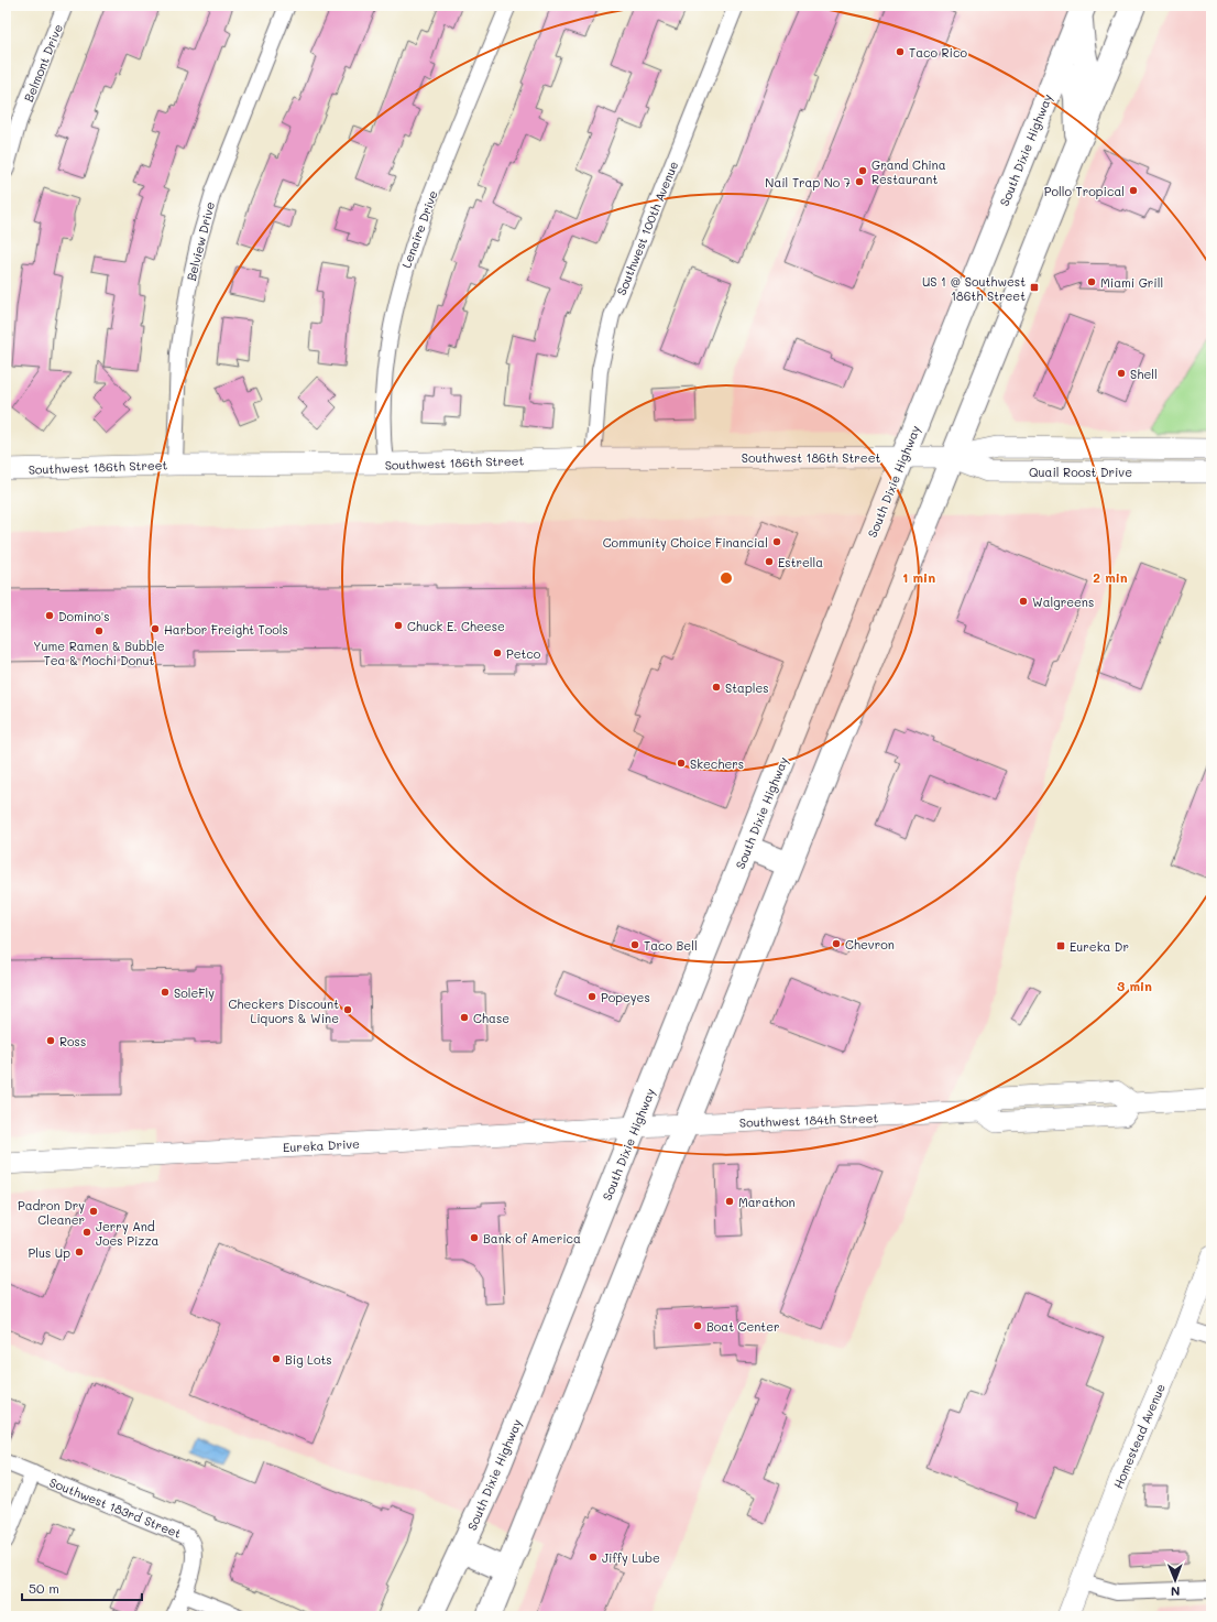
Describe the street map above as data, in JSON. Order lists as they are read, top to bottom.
{
  "streets": {
    "highway": ["South Dixie Highway"],
    "main road": [
      "Southwest 186th Street",
      "Quail Roost Drive",
      "Southwest 184th Street",
      "Eureka Drive",
      "Homestead Avenue"
    ],
    "street": [
      "Belmont Drive",
      "Southwest 100th Avenue",
      "Lenaire Drive",
      "Belview Drive",
      "Southwest 183rd Street"
    ]
  },
  "crossings": [
    ["South Dixie Highway", "Southwest 186th Street"],
    ["South Dixie Highway", "Quail Roost Drive"],
    ["South Dixie Highway", "Southwest 184th Street"],
    ["South Dixie Highway", "Eureka Drive"],
    ["Southwest 100th Avenue", "Southwest 186th Street"],
    ["Lenaire Drive", "Southwest 186th Street"],
    ["Belview Drive", "Southwest 186th Street"],
    ["Southwest 186th Street", "Quail Roost Drive"],
    ["Southwest 184th Street", "Eureka Drive"]
  ],
  "places": {
    "other": [
      "Taco Rico",
      "Grand China Restaurant",
      "Nail Trap No 7",
      "Pollo Tropical",
      "Miami Grill",
      "Shell",
      "Community Choice Financial",
      "Estrella",
      "Walgreens",
      "Domino's",
      "Chuck E. Cheese",
      "Harbor Freight Tools",
      "Yume Ramen & Bubble Tea & Mochi Donut",
      "Petco",
      "Staples",
      "Skechers",
      "Chevron",
      "Taco Bell",
      "SoleFly",
      "Popeyes",
      "Checkers Discount Liquors & Wine",
      "Chase",
      "Ross",
      "Marathon",
      "Padron Dry Cleaner",
      "Jerry And Joes Pizza",
      "Bank of America",
      "Plus Up",
      "Boat Center",
      "Big Lots",
      "Jiffy Lube"
    ],
    "transit": ["US 1 @ Southwest 186th Street", "Eureka Dr"]
  },
  "scale_bar": "50 m",
  "north": "bottom",
  "rings": ["1 min", "2 min", "3 min"]
}
